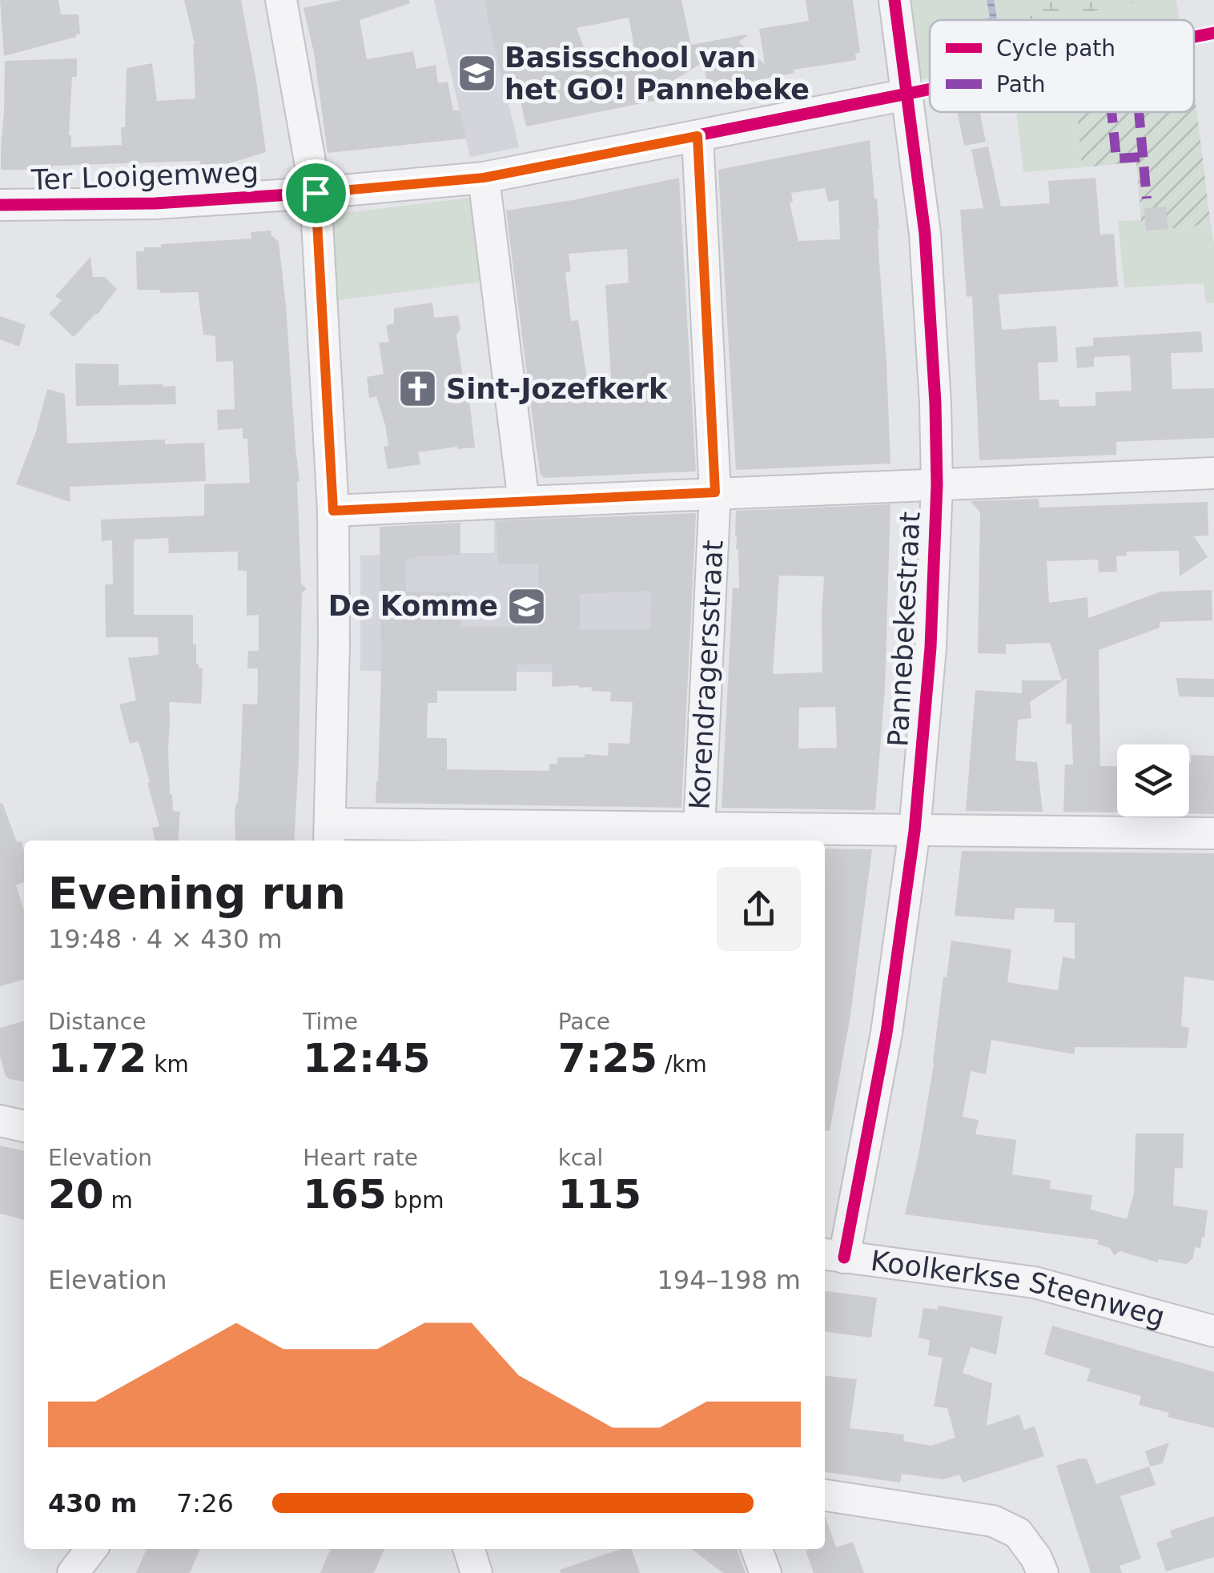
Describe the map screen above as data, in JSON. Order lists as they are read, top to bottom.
{
  "streets": {
    "street": [
      "Ter Looigemweg",
      "Pannebekestraat",
      "Korendragersstraat",
      "Koolkerkse Steenweg"
    ]
  },
  "crossings": [
    ["Ter Looigemweg", "Pannebekestraat"],
    ["Ter Looigemweg", "Korendragersstraat"],
    ["Pannebekestraat", "Koolkerkse Steenweg"]
  ],
  "places": {
    "school or university": ["Basisschool van het GO! Pannebeke", "De Komme"],
    "church": ["Sint-Jozefkerk"]
  },
  "legend": ["Cycle path", "Path"],
  "page": {
    "heading": ["Evening run", "19:48 · 4 × 430 m"],
    "stats": [
      ["Distance", "1.72 km"],
      ["Time", "12:45"],
      ["Pace", "7:25 /km"],
      ["Elevation", "20 m"],
      ["Heart rate", "165 bpm"],
      ["kcal", "115"]
    ],
    "chart": ["Elevation", "194–198 m"],
    "list": [
      {
        "name": "430 m",
        "note": "7:26"
      }
    ]
  }
}
